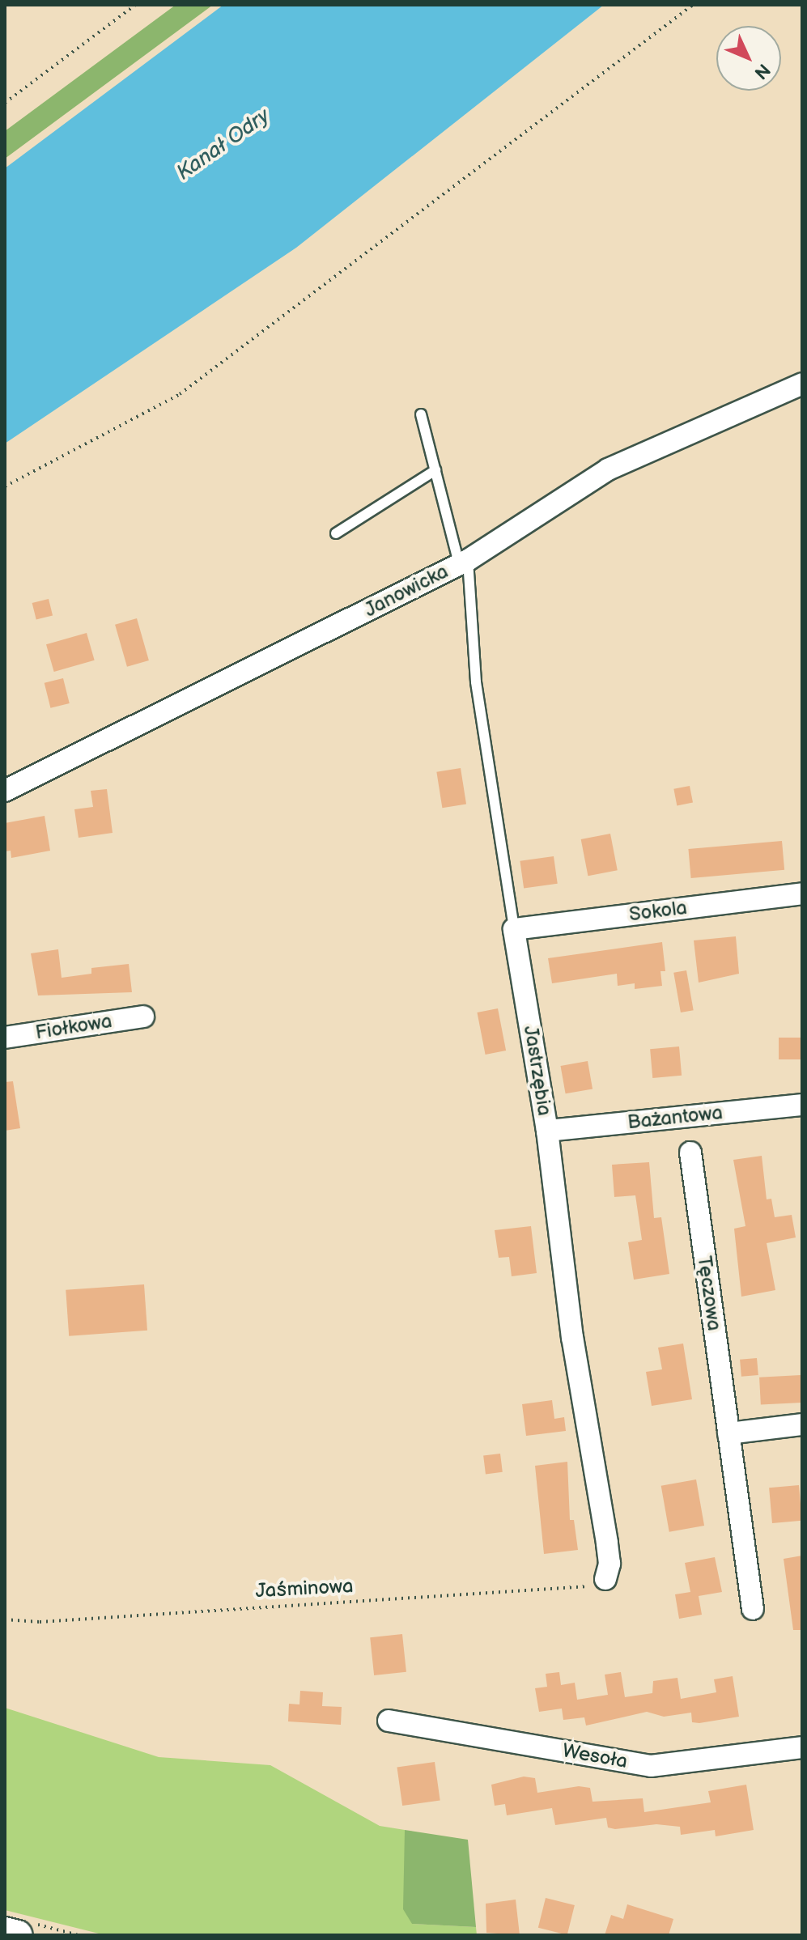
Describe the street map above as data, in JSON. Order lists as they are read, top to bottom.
{
  "streets": {
    "street": [
      "Janowicka",
      "Sokola",
      "Fiołkowa",
      "Jastrzębia",
      "Bażantowa",
      "Tęczowa",
      "Wesoła"
    ],
    "path": ["Jaśminowa"]
  },
  "crossings": [
    ["Janowicka", "Jastrzębia"],
    ["Sokola", "Jastrzębia"],
    ["Jastrzębia", "Bażantowa"],
    ["Jastrzębia", "Jaśminowa"]
  ],
  "water": ["Kanał Odry"],
  "north": "bottom right"
}
